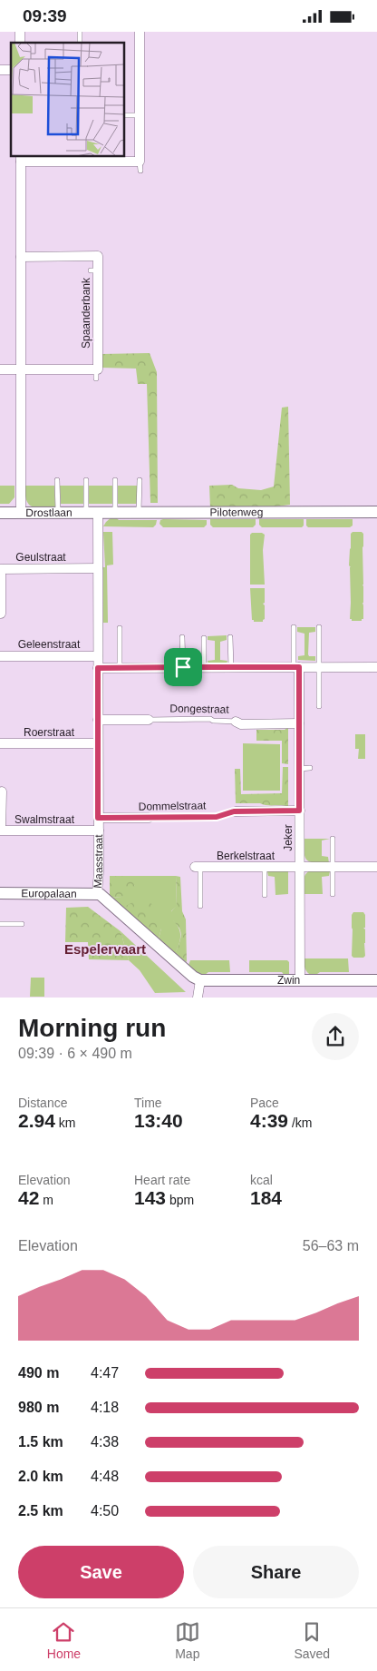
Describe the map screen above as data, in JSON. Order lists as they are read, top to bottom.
{
  "streets": {
    "street": [
      "Spaanderbank",
      "Drostlaan",
      "Pilotenweg",
      "Geulstraat",
      "Geleenstraat",
      "Dongestraat",
      "Roerstraat",
      "Dommelstraat",
      "Swalmstraat",
      "Jeker",
      "Berkelstraat",
      "Maasstraat",
      "Europalaan",
      "Zwin"
    ]
  },
  "crossings": [
    ["Drostlaan", "Pilotenweg"],
    ["Drostlaan", "Maasstraat"],
    ["Pilotenweg", "Maasstraat"],
    ["Geulstraat", "Maasstraat"],
    ["Geleenstraat", "Maasstraat"],
    ["Dongestraat", "Jeker"],
    ["Dongestraat", "Maasstraat"],
    ["Roerstraat", "Maasstraat"],
    ["Dommelstraat", "Jeker"],
    ["Dommelstraat", "Maasstraat"],
    ["Swalmstraat", "Maasstraat"],
    ["Jeker", "Berkelstraat"],
    ["Jeker", "Zwin"],
    ["Maasstraat", "Europalaan"],
    ["Maasstraat", "Zwin"]
  ],
  "districts": ["Espelervaart"],
  "page": {
    "status": "09:39",
    "heading": ["Morning run", "09:39 · 6 × 490 m"],
    "stats": [
      ["Distance", "2.94 km"],
      ["Time", "13:40"],
      ["Pace", "4:39 /km"],
      ["Elevation", "42 m"],
      ["Heart rate", "143 bpm"],
      ["kcal", "184"]
    ],
    "chart": ["Elevation", "56–63 m"],
    "list": [
      {
        "name": "490 m",
        "note": "4:47"
      },
      {
        "name": "980 m",
        "note": "4:18"
      },
      {
        "name": "1.5 km",
        "note": "4:38"
      },
      {
        "name": "2.0 km",
        "note": "4:48"
      },
      {
        "name": "2.5 km",
        "note": "4:50"
      }
    ],
    "buttons": ["Save", "Share"],
    "tabs": ["Home", "Map", "Saved"]
  }
}
